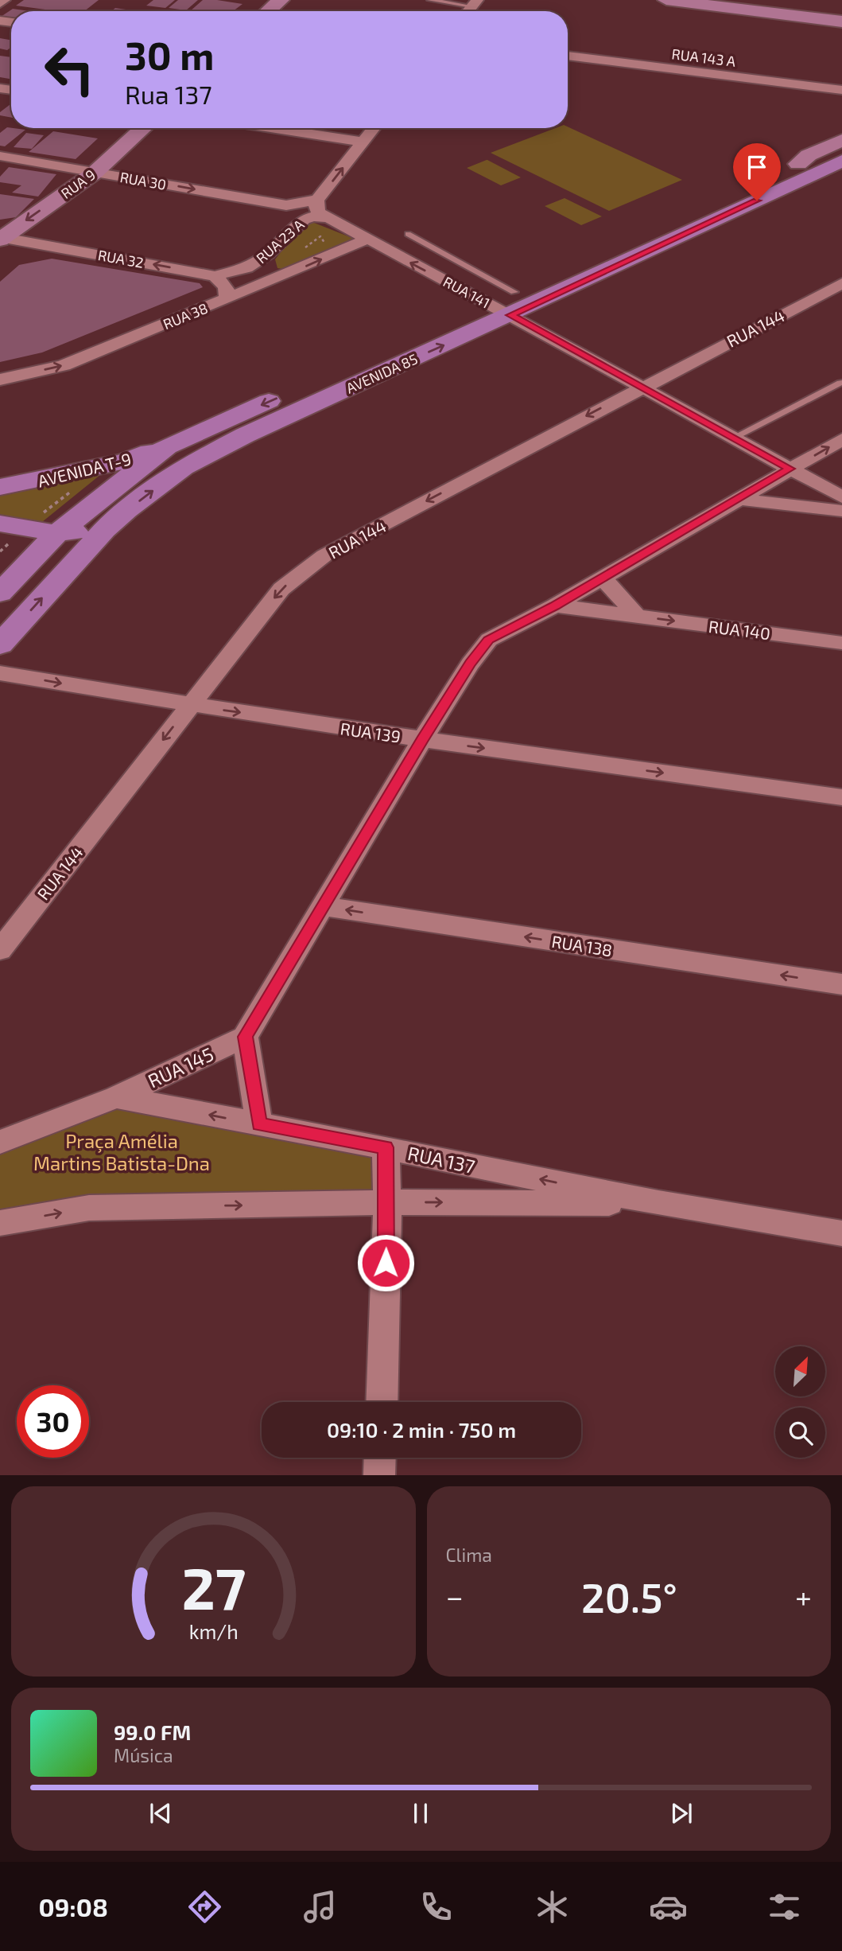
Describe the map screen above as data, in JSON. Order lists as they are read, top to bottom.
{
  "streets": {
    "main road": ["RUA 9", "AVENIDA 85", "AVENIDA T-9"],
    "street": [
      "RUA 143 A",
      "RUA 30",
      "RUA 23 A",
      "RUA 32",
      "RUA 141",
      "RUA 38",
      "RUA 144",
      "RUA 140",
      "RUA 139",
      "RUA 138",
      "RUA 145",
      "RUA 137"
    ]
  },
  "crossings": [
    ["RUA 30", "RUA 9"],
    ["RUA 30", "RUA 23 A"],
    ["RUA 9", "RUA 32"],
    ["RUA 23 A", "RUA 32"],
    ["RUA 23 A", "RUA 141"],
    ["RUA 141", "RUA 38"],
    ["RUA 141", "RUA 144"],
    ["RUA 141", "AVENIDA 85"],
    ["RUA 144", "RUA 139"],
    ["AVENIDA 85", "AVENIDA T-9"],
    ["RUA 145", "RUA 137"]
  ],
  "one_way": [
    "RUA 30",
    "RUA 9",
    "RUA 32",
    "RUA 38",
    "RUA 139",
    "RUA 138"
  ],
  "parks": ["Praça Amélia Martins Batista-Dna"],
  "north": "top right",
  "page": {
    "turn": ["30 m", "Rua 137"],
    "limit": "30",
    "trip": "09:10 · 2 min · 750 m",
    "tile": "Clima",
    "heat": ["−", "20.5°", "+"],
    "song": ["99.0 FM", "Música"],
    "tabs": "09:08",
    "gauge": ["27", "km/h"]
  }
}
